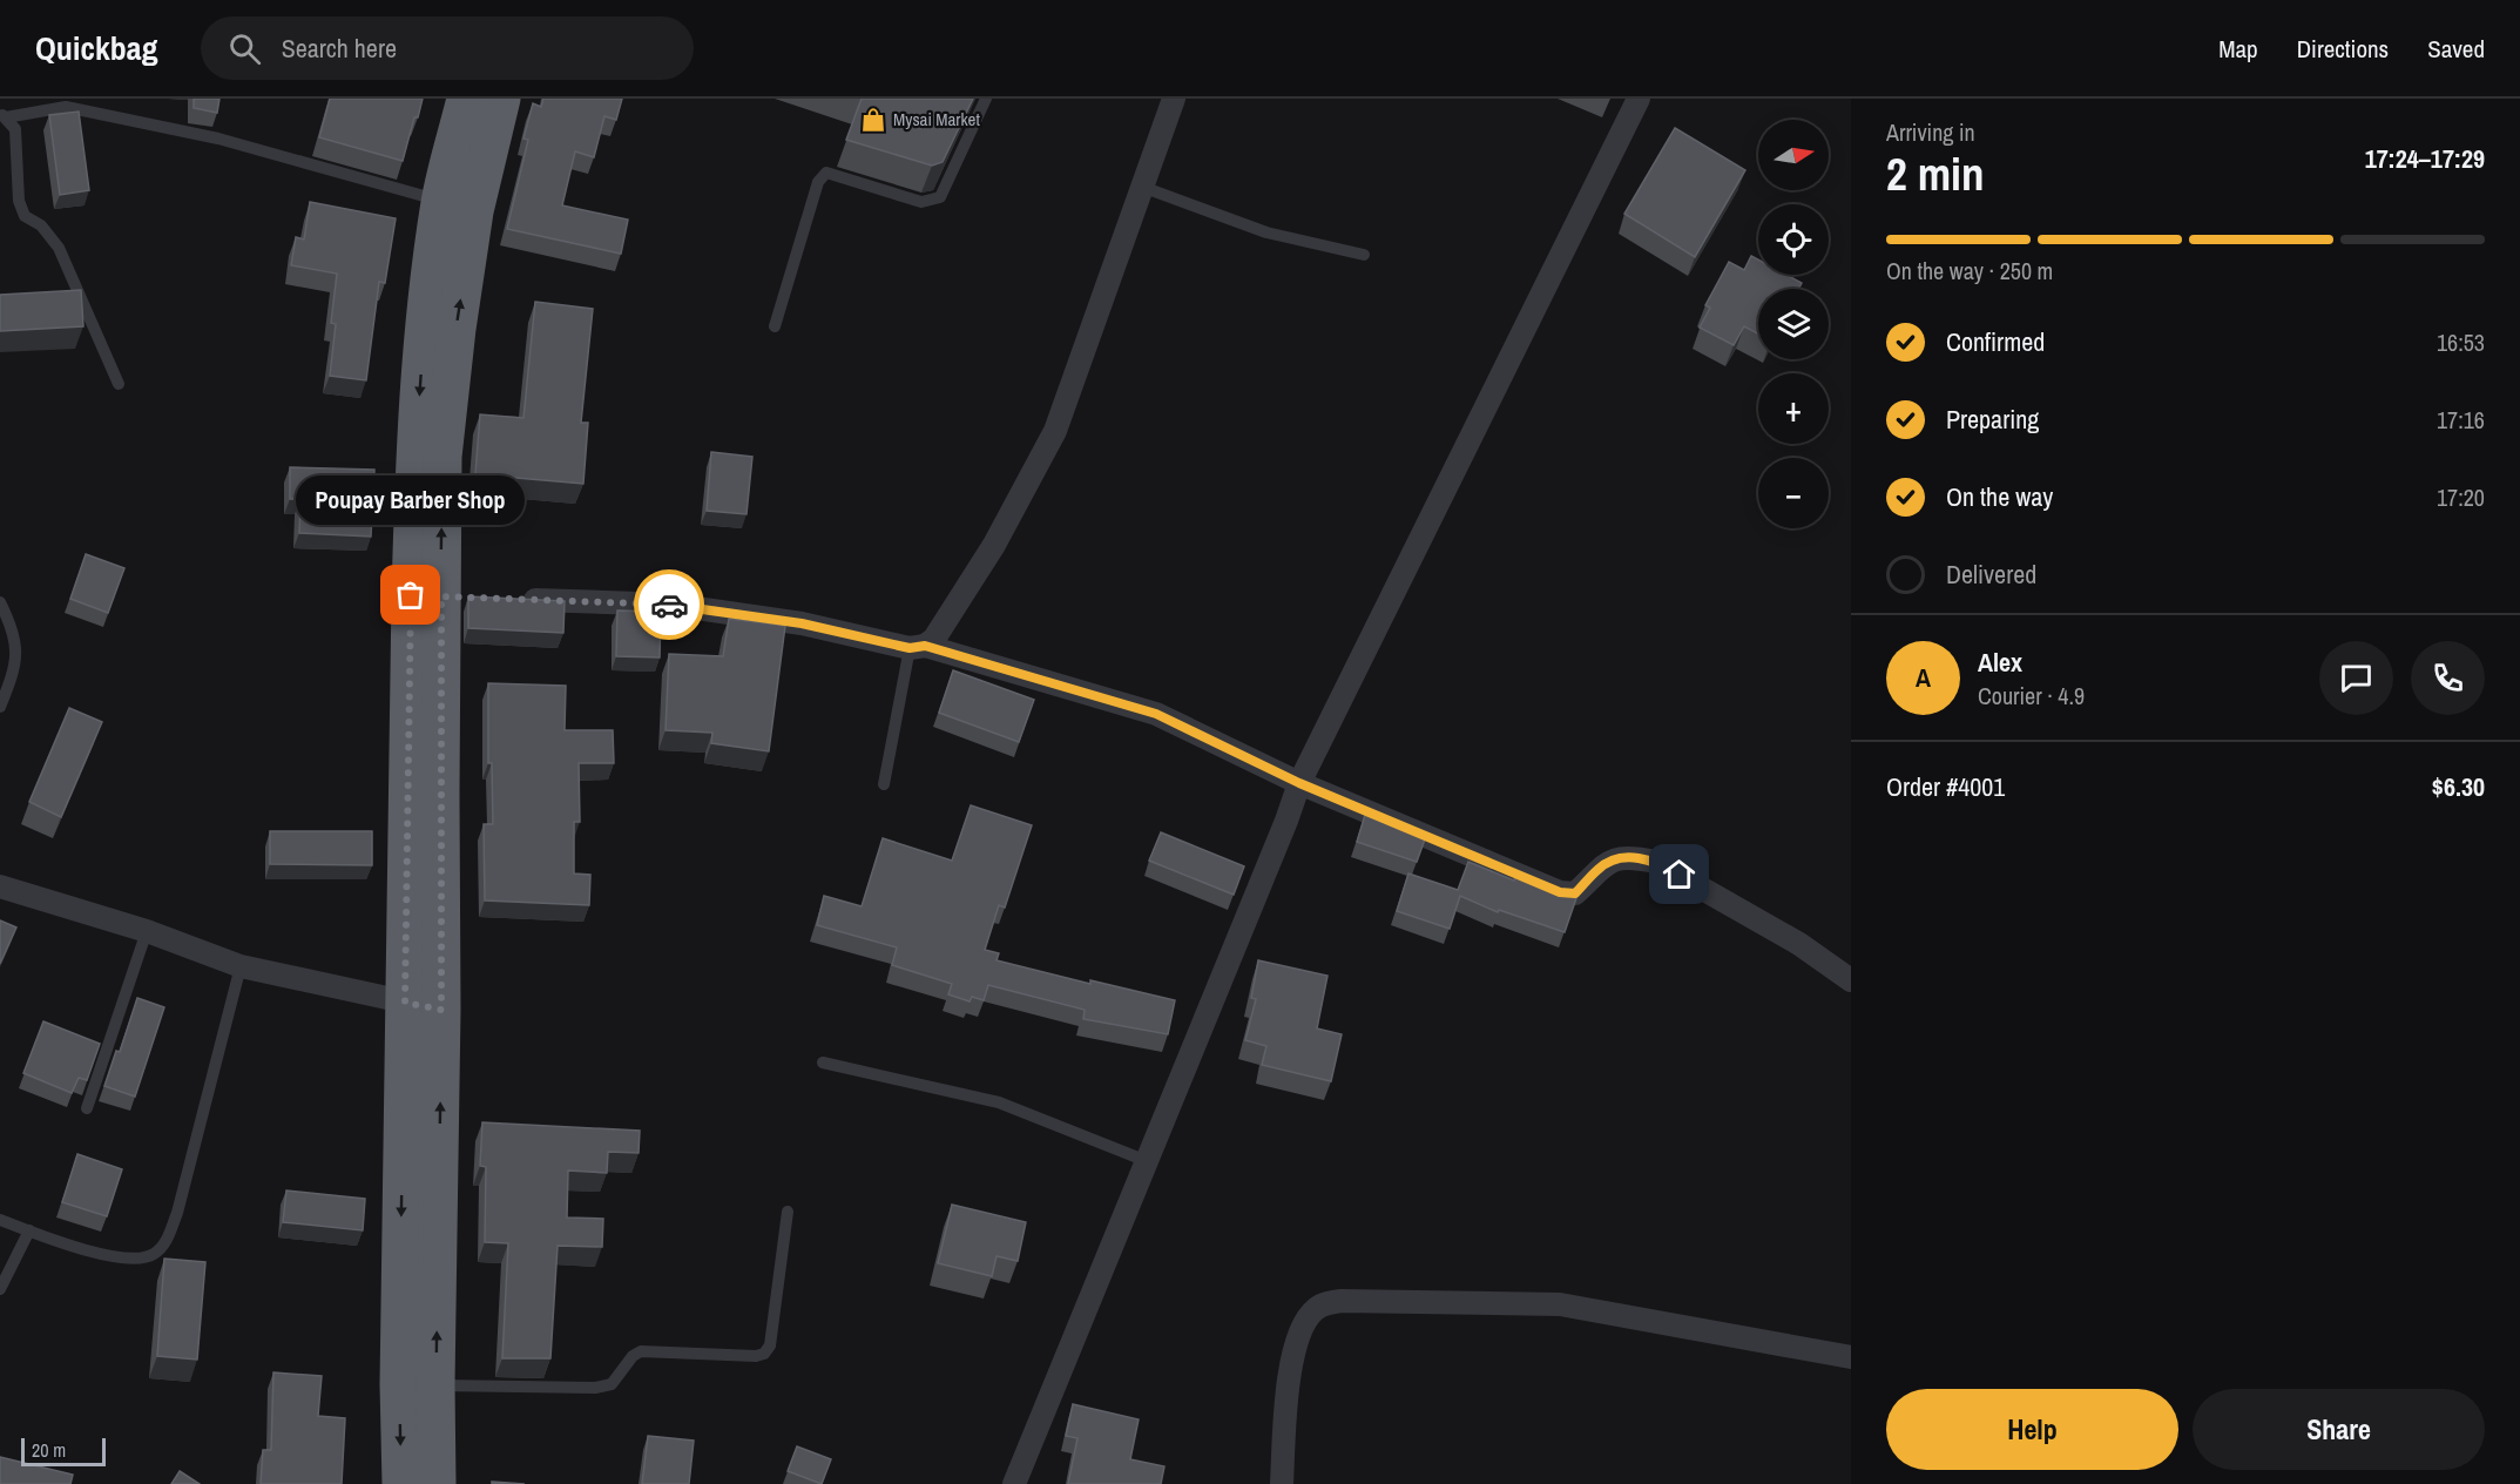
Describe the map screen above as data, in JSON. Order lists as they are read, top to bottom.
{
  "places": {
    "shop": ["Mysai Market"],
    "other": ["Poupay Barber Shop"]
  },
  "scale_bar": "20 m",
  "north": "right",
  "page": {
    "header": "Quickbag",
    "search": "Search here",
    "nav": ["Map", "Directions", "Saved"],
    "heading": ["2 min", "Arriving in", "17:24–17:29"],
    "panel": [
      "Alex",
      "Courier · 4.9",
      "Order #4001",
      "$6.30"
    ],
    "map_buttons": ["+", "−"],
    "bar": "On the way · 250 m",
    "list": [
      ["Confirmed", "16:53"],
      ["Preparing", "17:16"],
      ["On the way", "17:20"],
      "Delivered"
    ],
    "bubble": "Poupay Barber Shop",
    "round": "A",
    "buttons": ["Help", "Share"],
    "scale": "20 m"
  }
}
